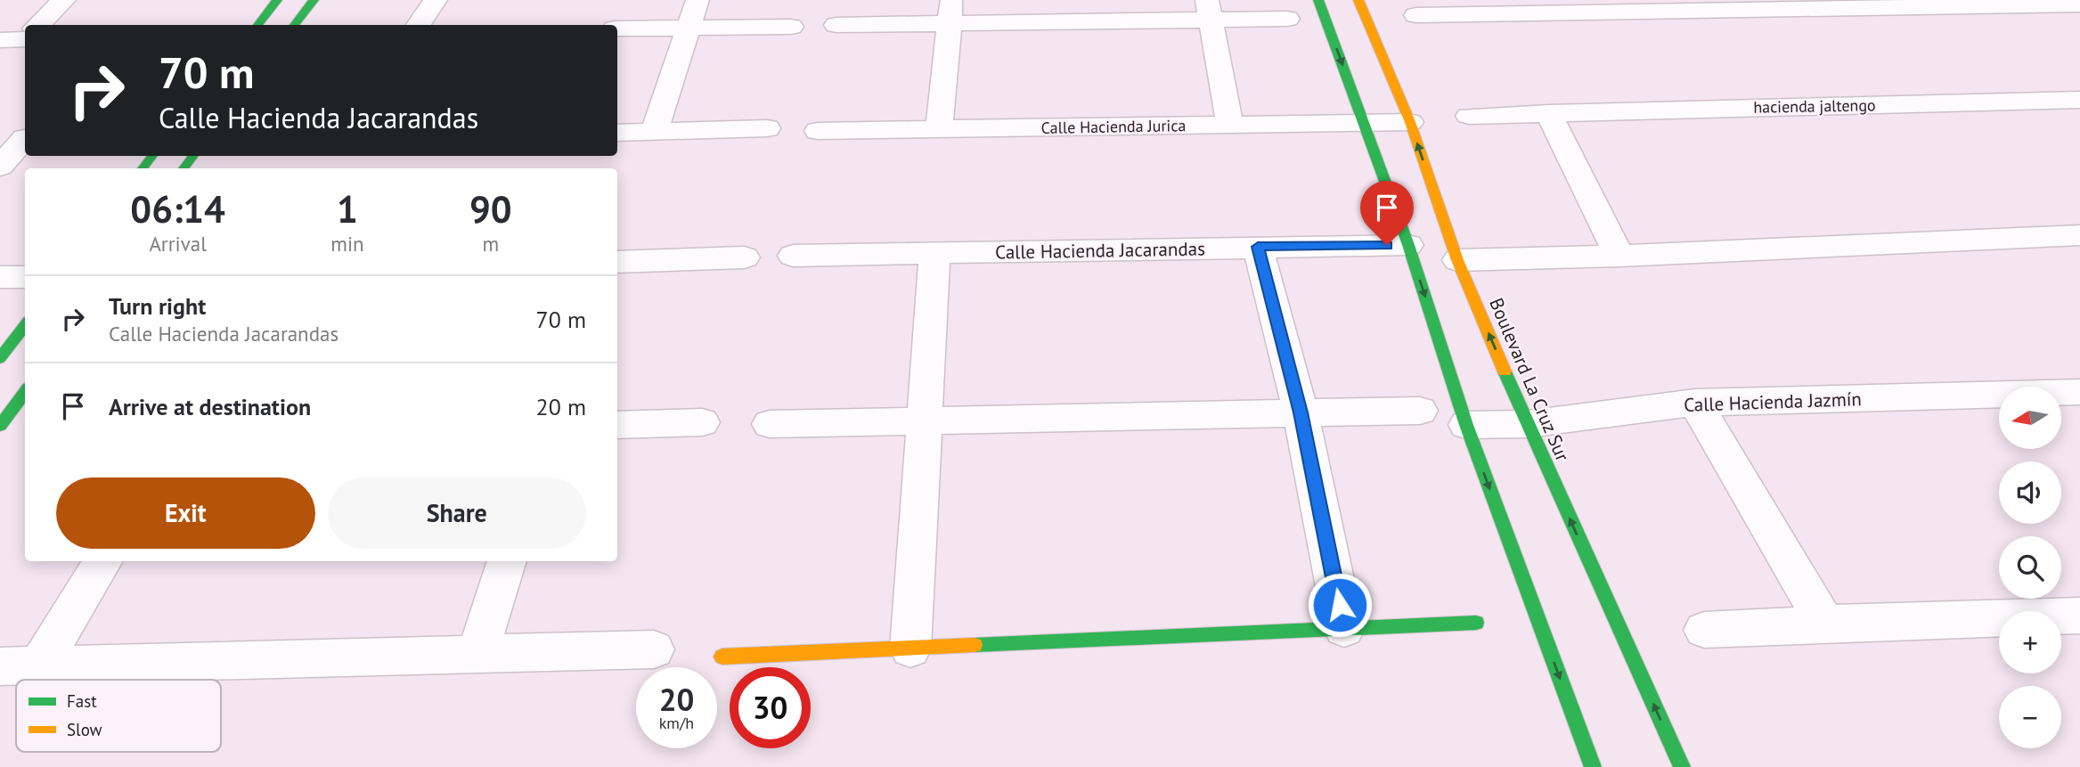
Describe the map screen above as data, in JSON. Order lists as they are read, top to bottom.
{
  "streets": {
    "street": [
      "hacienda jaltengo",
      "Calle Hacienda Jurica",
      "Calle Hacienda Jacarandas",
      "Boulevard La Cruz Sur",
      "Calle Hacienda Jazmín"
    ]
  },
  "crossings": [
    ["Calle Hacienda Jurica", "Boulevard La Cruz Sur"],
    ["Boulevard La Cruz Sur", "Calle Hacienda Jazmín"]
  ],
  "legend": ["Fast", "Slow"],
  "north": "left",
  "page": {
    "turn": ["70 m", "Calle Hacienda Jacarandas"],
    "eta": [
      "06:14",
      "Arrival",
      "1",
      "min",
      "90",
      "m"
    ],
    "list": [
      {
        "name": "Turn right",
        "note": "Calle Hacienda Jacarandas",
        "value": "70 m"
      },
      {
        "name": "Arrive at destination",
        "value": "20 m"
      }
    ],
    "map_buttons": ["+", "−"],
    "buttons": ["Exit", "Share"],
    "speed": "20 km/h",
    "limit": "30"
  }
}
